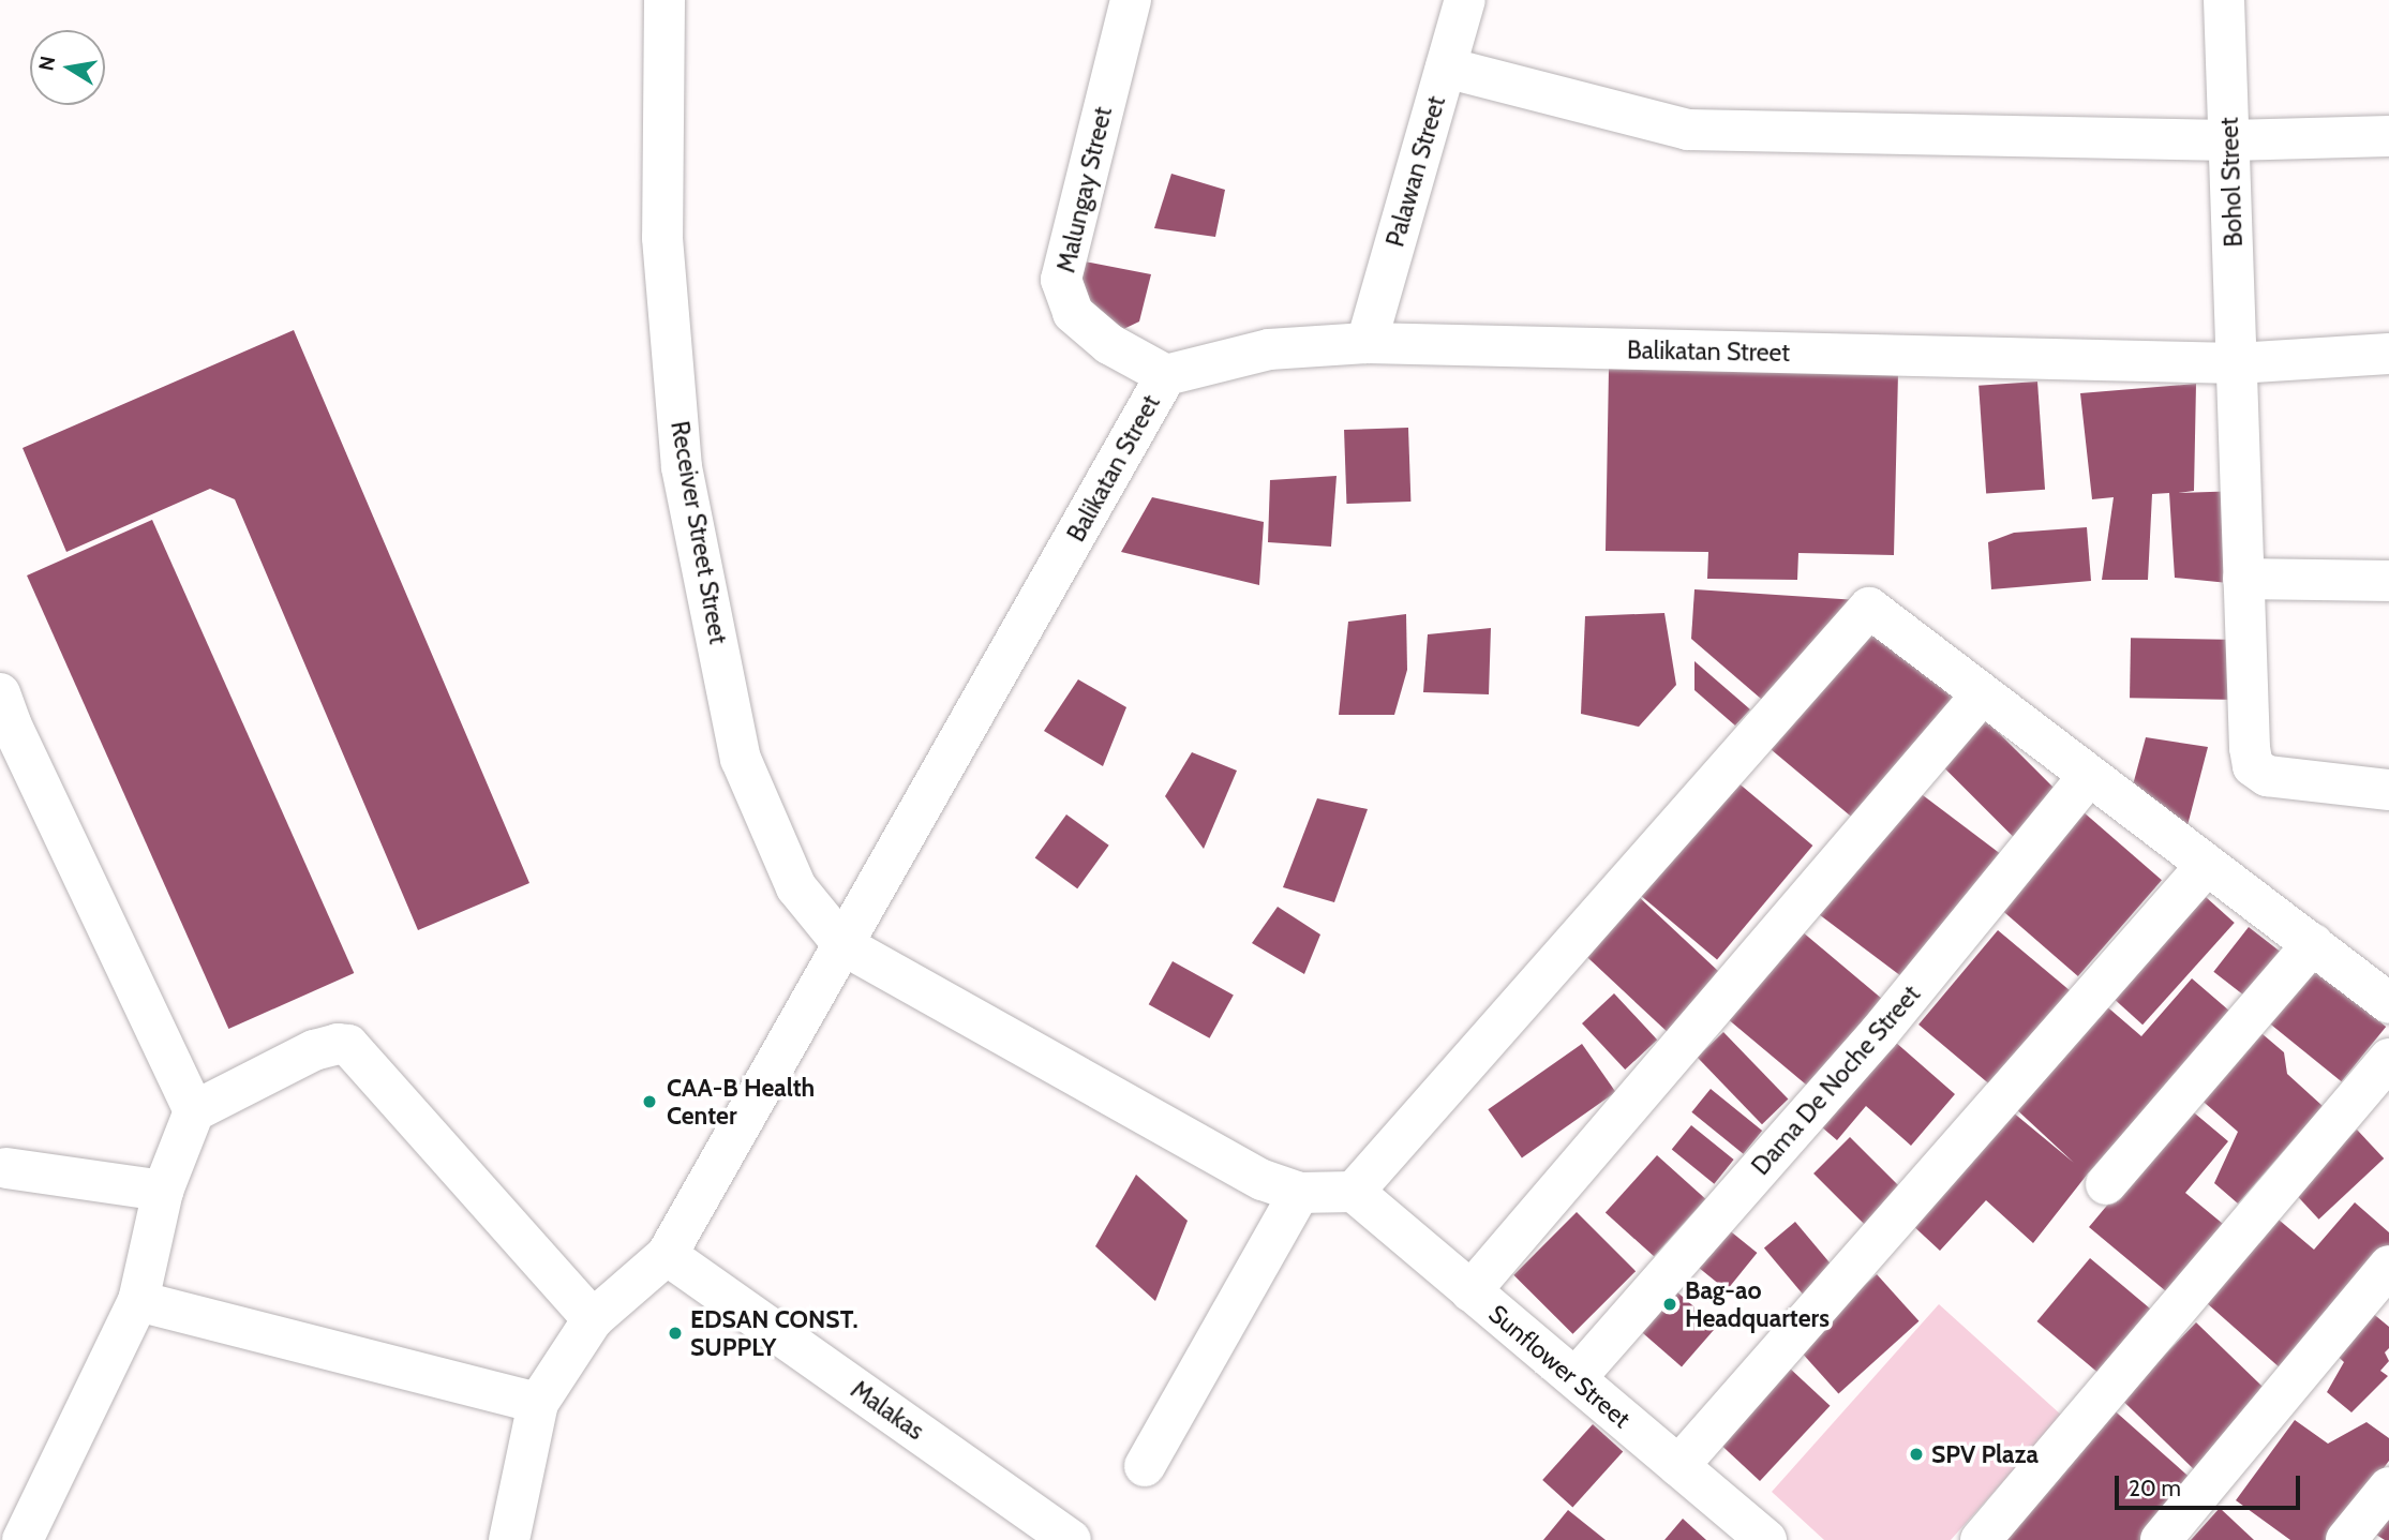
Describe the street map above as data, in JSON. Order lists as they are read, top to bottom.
{
  "streets": {
    "street": [
      "Palawan Street",
      "Bohol Street",
      "Malungay Street",
      "Balikatan Street",
      "Receiver Street Street",
      "Dama De Noche Street",
      "Sunflower Street",
      "Malakas"
    ]
  },
  "crossings": [
    ["Palawan Street", "Balikatan Street"],
    ["Bohol Street", "Balikatan Street"],
    ["Malungay Street", "Balikatan Street"],
    ["Balikatan Street", "Receiver Street Street"],
    ["Balikatan Street", "Malakas"],
    ["Dama De Noche Street", "Sunflower Street"]
  ],
  "places": [
    "CAA-B Health Center",
    "Bag-ao Headquarters",
    "EDSAN CONST. SUPPLY",
    "SPV Plaza"
  ],
  "scale_bar": "20 m",
  "north": "left"
}
